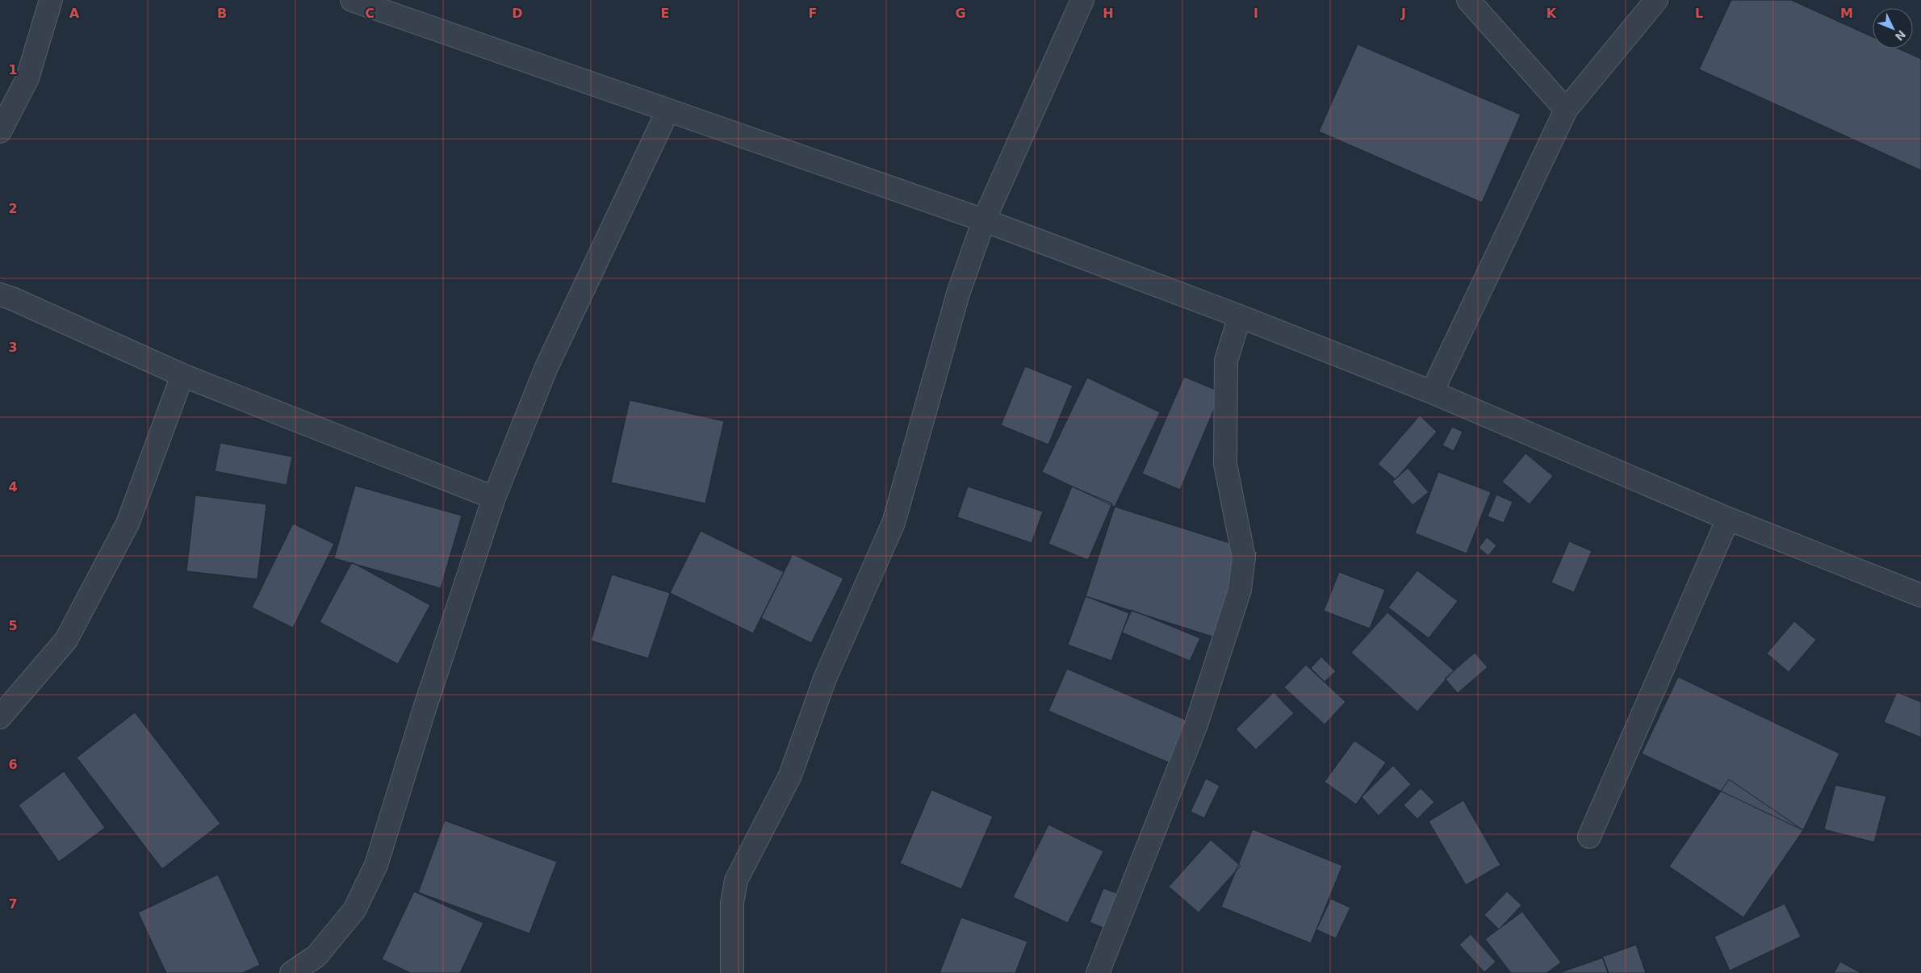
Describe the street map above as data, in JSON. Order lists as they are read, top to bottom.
{
  "north": "bottom right",
  "grid": {
    "columns": [
      "A",
      "B",
      "C",
      "D",
      "E",
      "F",
      "G",
      "H",
      "I",
      "J",
      "K",
      "L",
      "M"
    ],
    "rows": [
      "1",
      "2",
      "3",
      "4",
      "5",
      "6",
      "7"
    ]
  }
}
